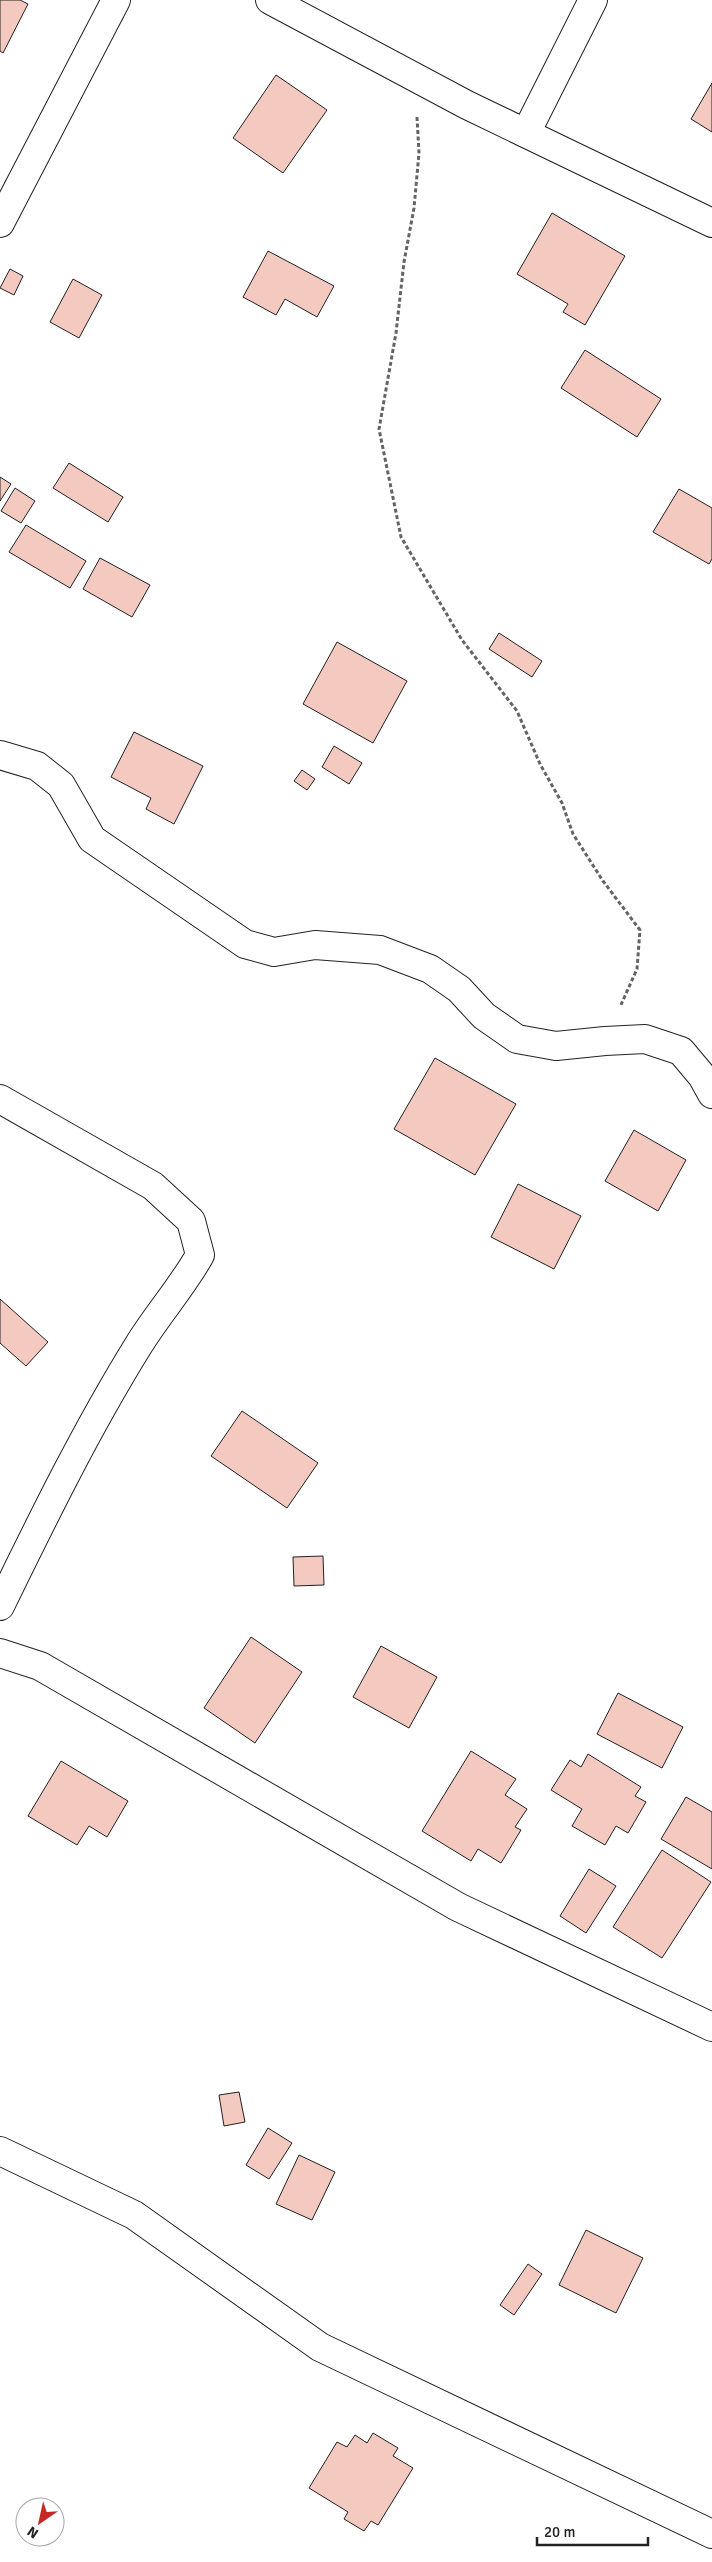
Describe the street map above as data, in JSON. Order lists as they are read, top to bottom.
{
  "scale_bar": "20 m",
  "north": "bottom left"
}
